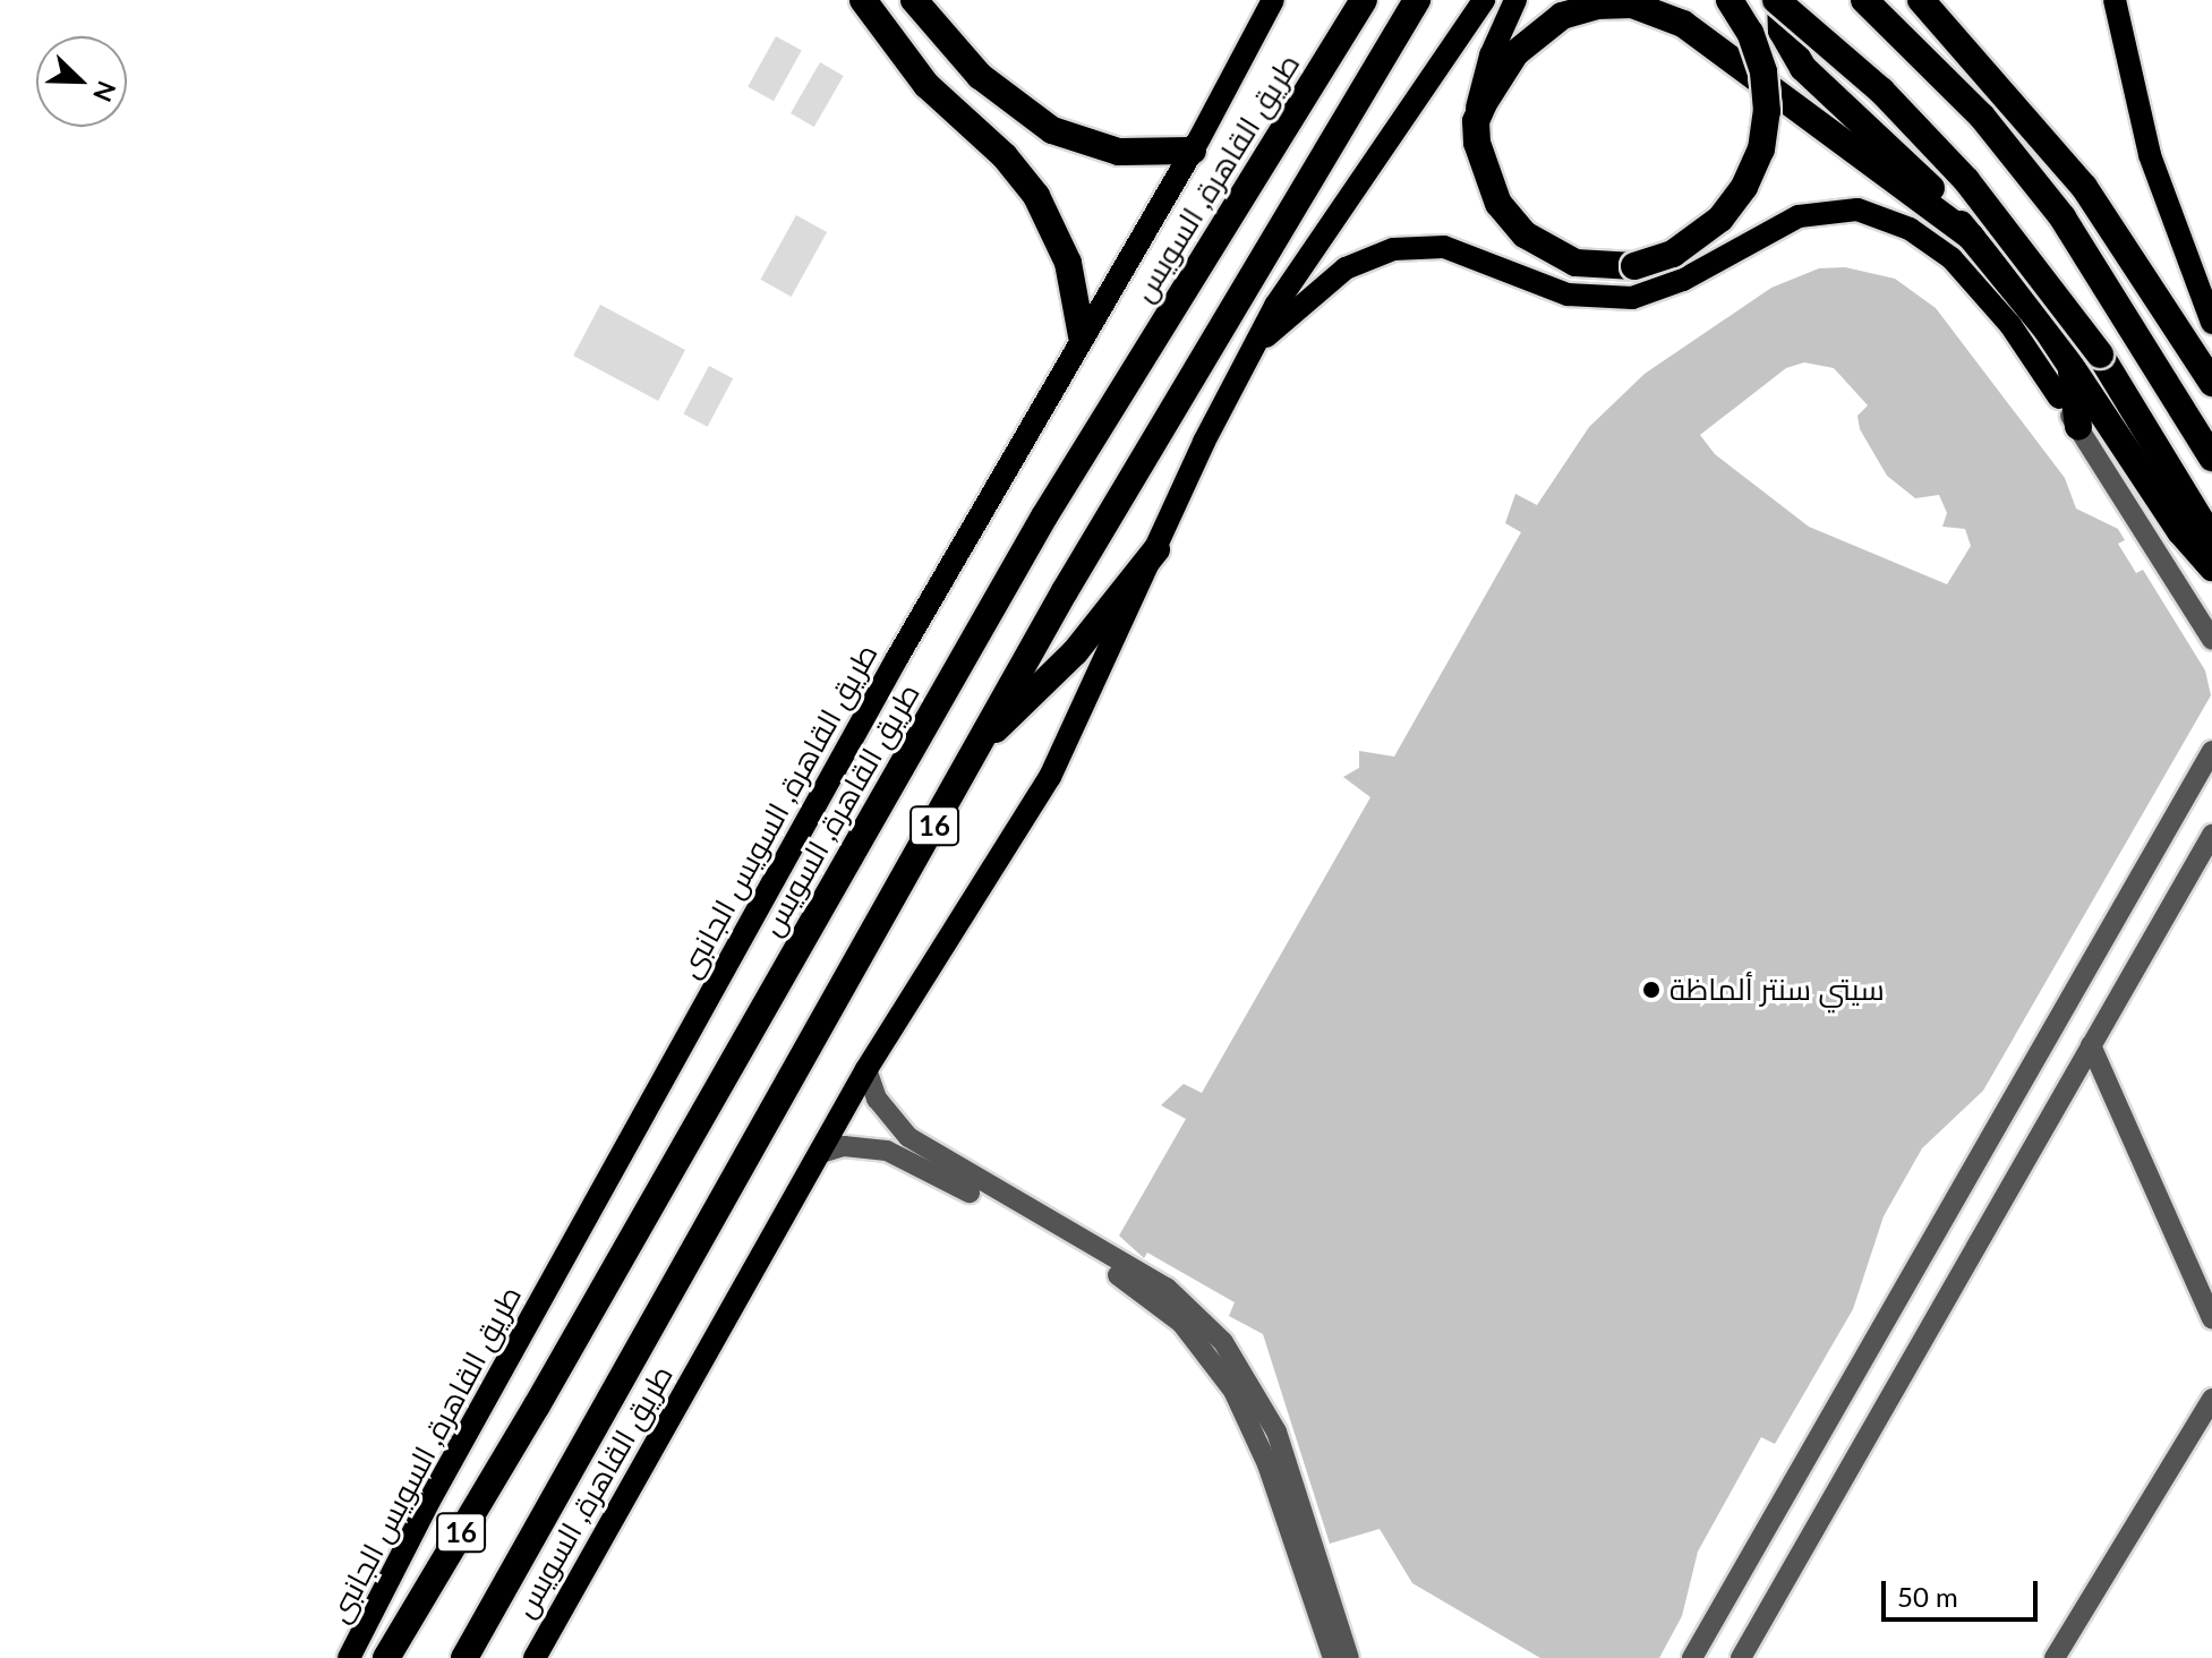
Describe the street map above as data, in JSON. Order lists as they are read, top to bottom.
{
  "streets": {
    "highway": ["طريق القاهرة, السويس", "16"],
    "main road": ["طريق القاهرة, السويس الجانبى"]
  },
  "places": ["سيتي سنتر ألماظة"],
  "scale_bar": "50 m",
  "north": "bottom right"
}
